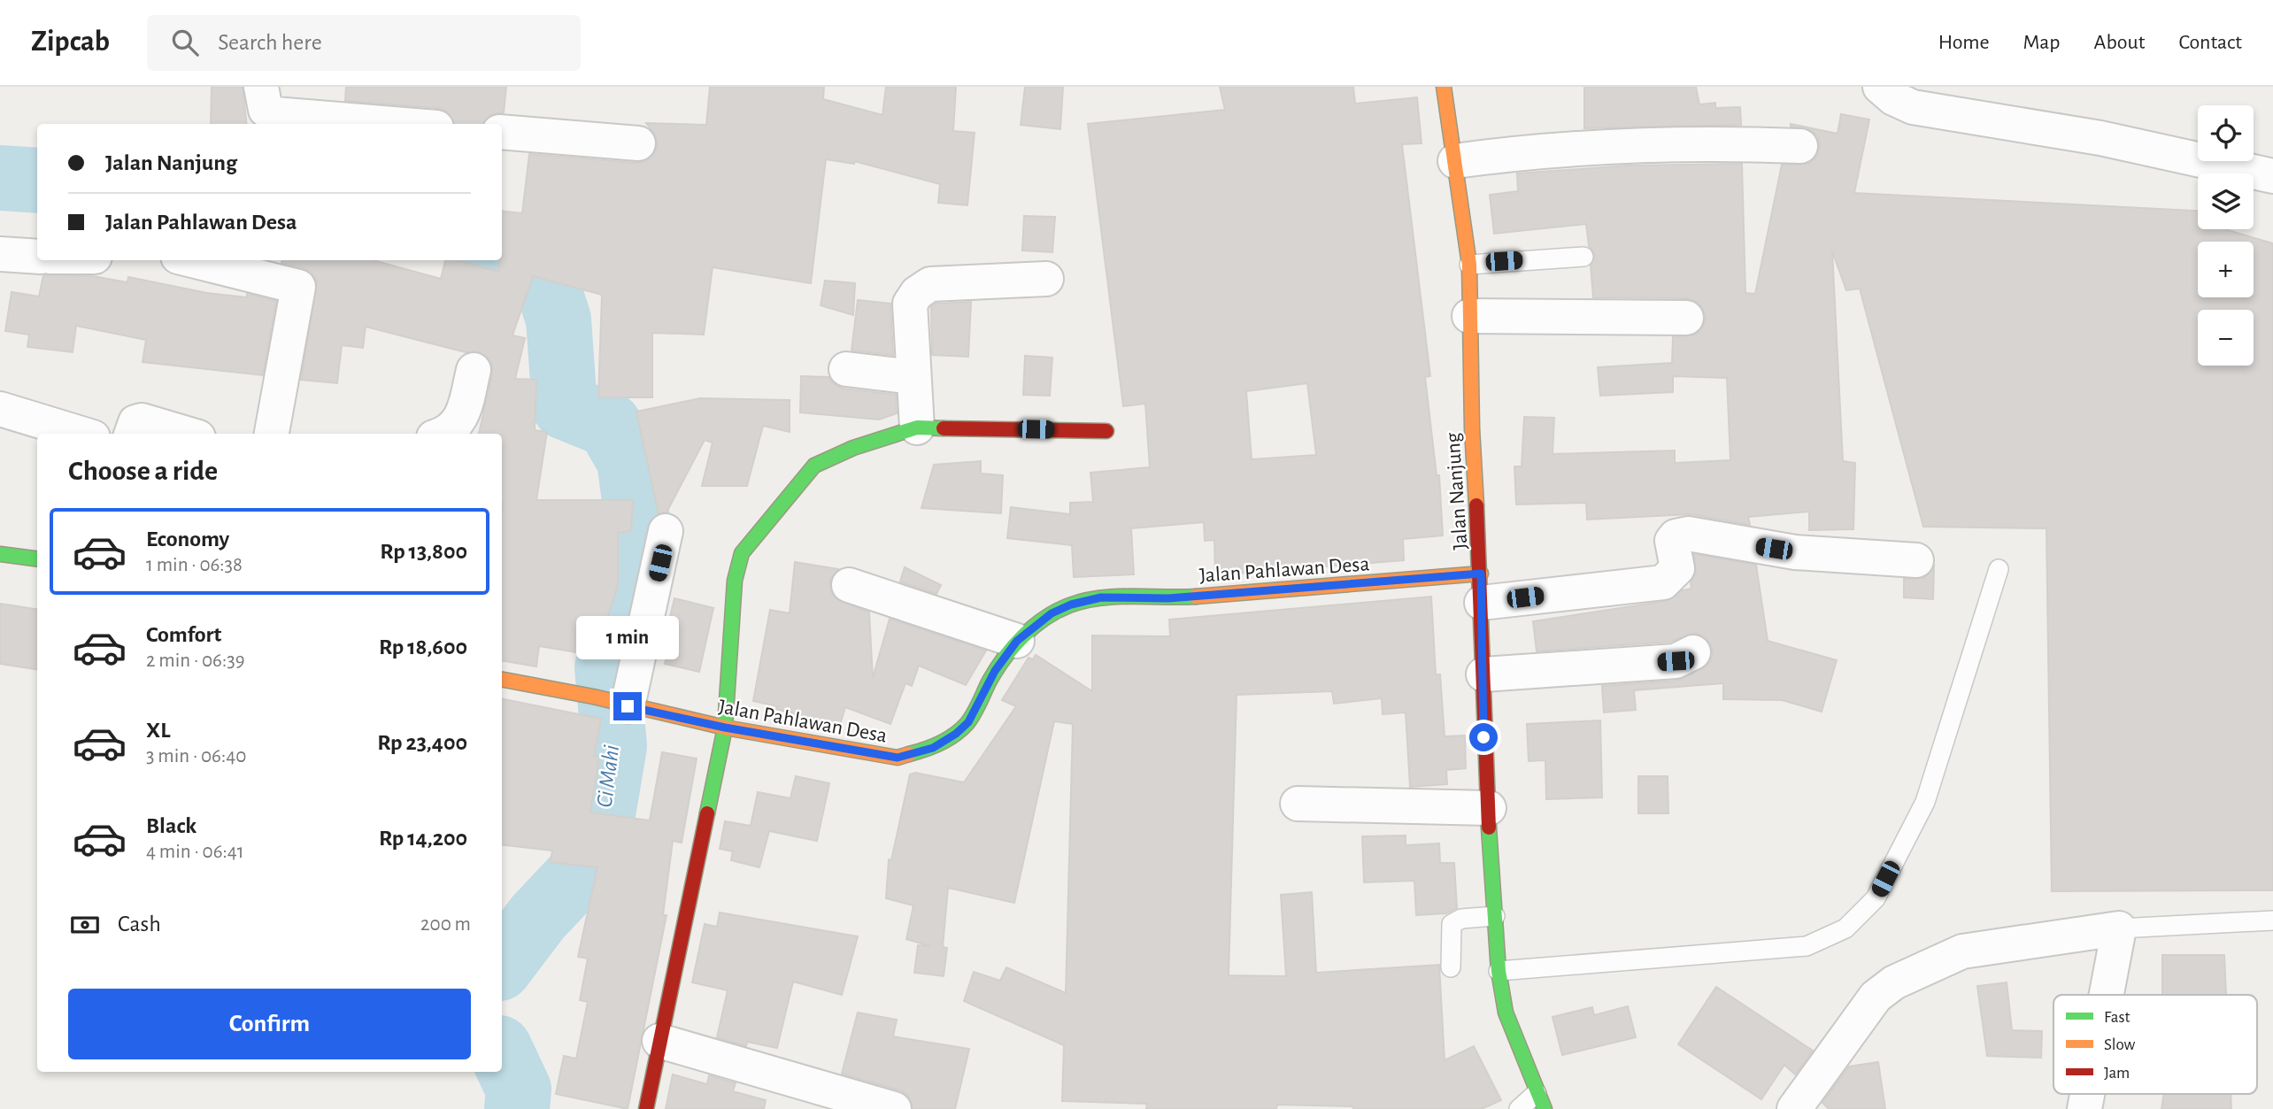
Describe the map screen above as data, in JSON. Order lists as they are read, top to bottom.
{
  "streets": {
    "main road": ["Jalan Nanjung", "Jalan Pahlawan Desa"]
  },
  "crossings": [
    ["Jalan Nanjung", "Jalan Pahlawan Desa"]
  ],
  "water": ["Ci Mahi"],
  "legend": ["Fast", "Slow", "Jam"],
  "page": {
    "header": "Zipcab",
    "search": "Search here",
    "nav": [
      "Home",
      "Map",
      "About",
      "Contact"
    ],
    "map_buttons": ["+", "−"],
    "banner": ["Jalan Nanjung", "Jalan Pahlawan Desa"],
    "heading": "Choose a ride",
    "list": [
      {
        "name": "Economy",
        "note": "1 min · 06:38",
        "value": "Rp 13,800"
      },
      {
        "name": "Comfort",
        "note": "2 min · 06:39",
        "value": "Rp 18,600"
      },
      {
        "name": "XL",
        "note": "3 min · 06:40",
        "value": "Rp 23,400"
      },
      {
        "name": "Black",
        "note": "4 min · 06:41",
        "value": "Rp 14,200"
      }
    ],
    "bubble": "1 min",
    "pay": ["Cash", "200 m"],
    "buttons": "Confirm"
  }
}
